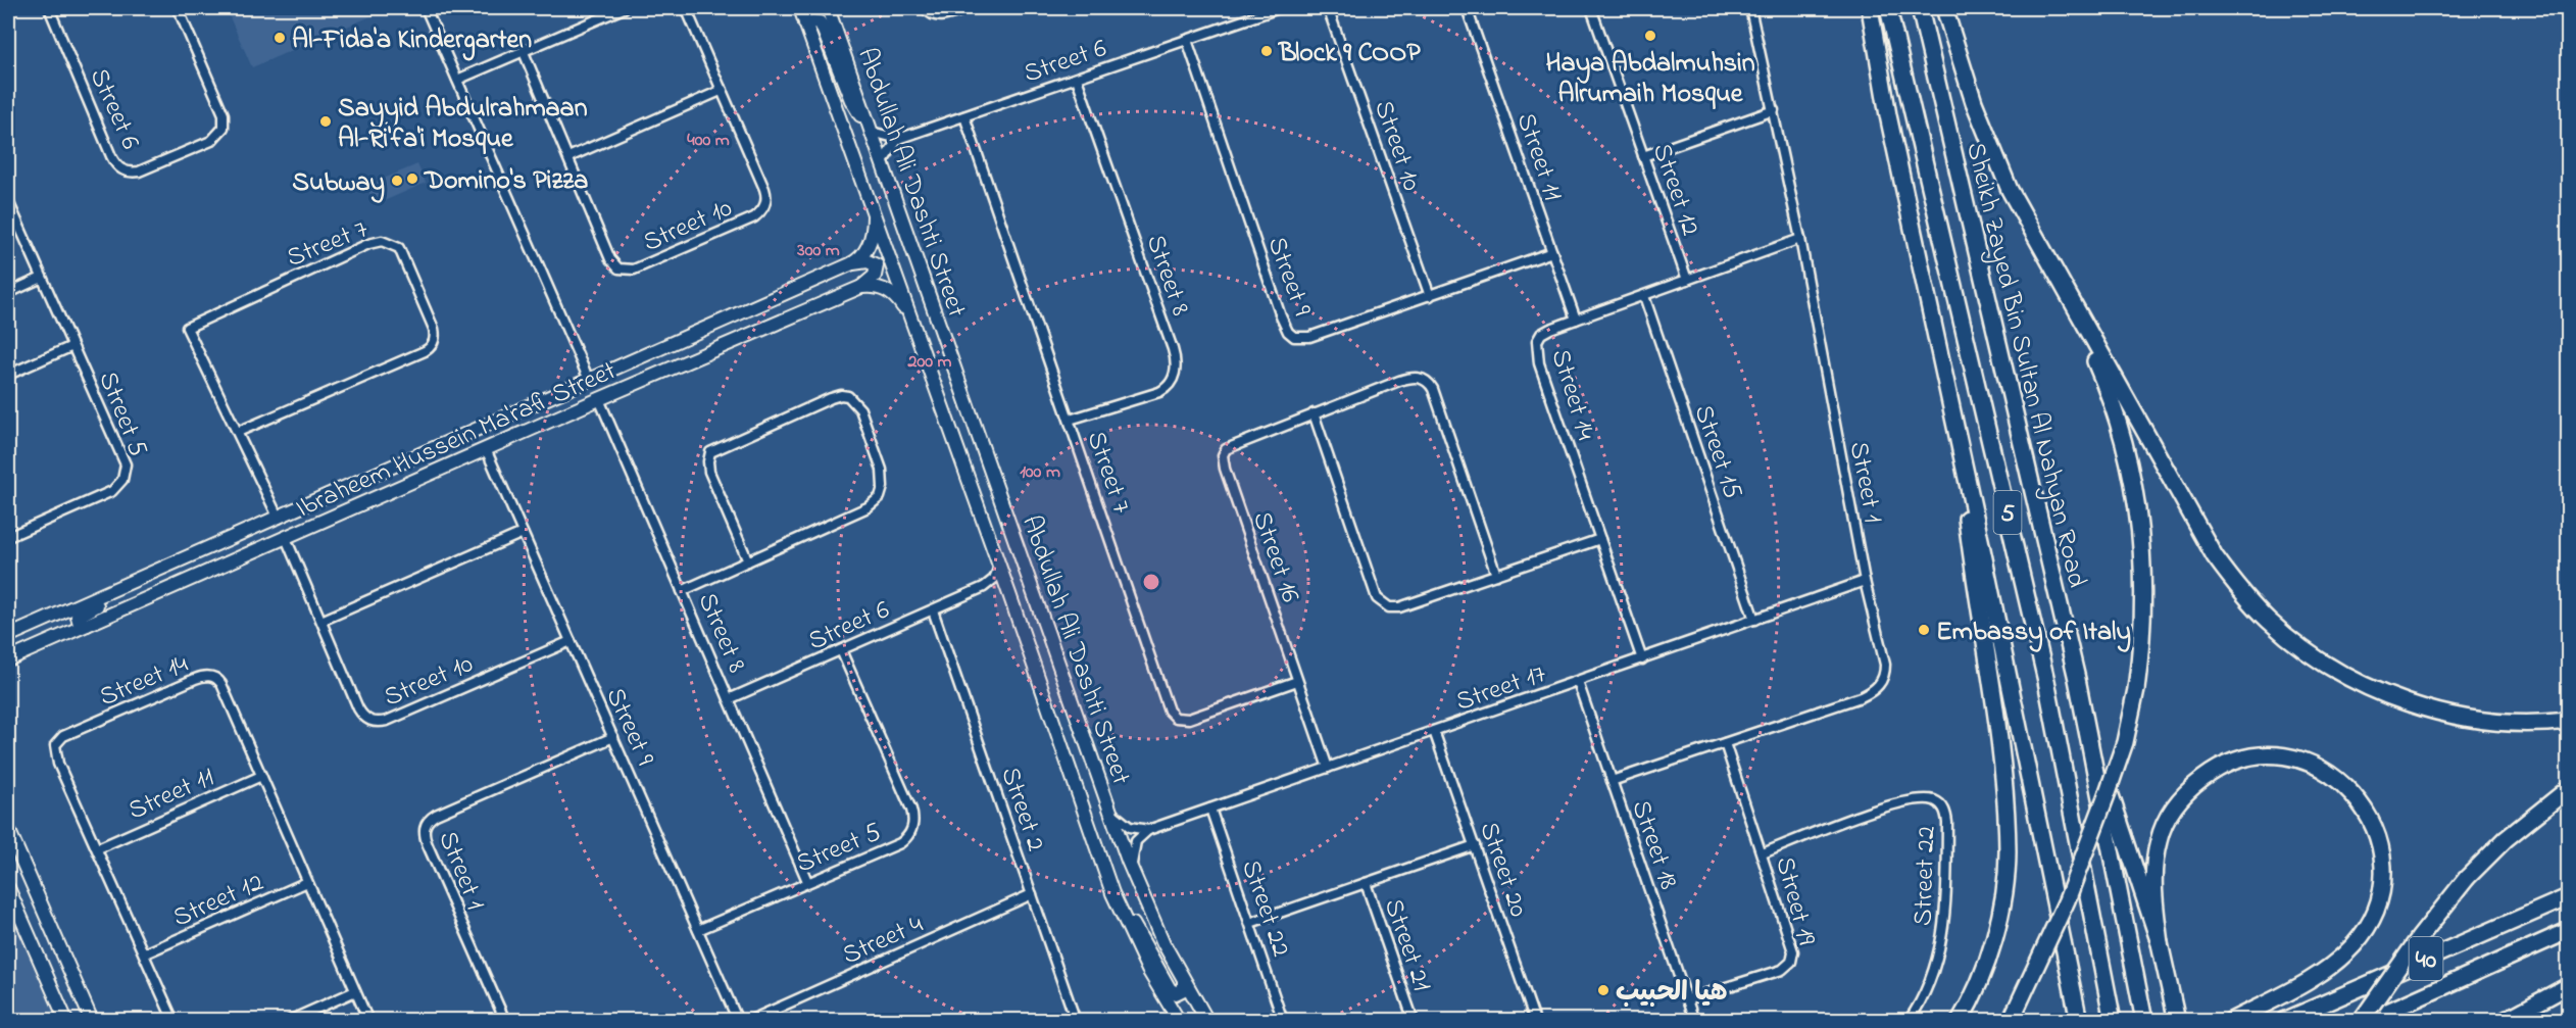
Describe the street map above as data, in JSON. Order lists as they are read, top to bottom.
{
  "streets": {
    "highway": ["Sheikh Zayed Bin Sultan Al Nahyan Road", "5", "40"],
    "main road": ["Abdullah Ali Dashti Street", "Ibraheem Hussein Ma'rafi Street"],
    "street": [
      "Street 6",
      "Street 10",
      "Street 11",
      "Street 12",
      "Street 7",
      "Street 8",
      "Street 9",
      "Street 14",
      "Street 5",
      "Street 15",
      "Street 1",
      "Street 16",
      "Street 17",
      "Street 2",
      "Street 18",
      "Street 20",
      "Street 22",
      "Street 19",
      "Street 4",
      "Street 21"
    ]
  },
  "crossings": [
    ["Street 6", "Abdullah Ali Dashti Street"],
    ["Street 6", "Street 7"],
    ["Street 6", "Street 8"],
    ["Street 6", "Street 9"],
    ["Street 6", "Street 5"],
    ["Street 6", "Street 2"],
    ["Street 10", "Street 9"],
    ["Street 10", "Ibraheem Hussein Ma'rafi Street"],
    ["Street 11", "Street 9"],
    ["Street 11", "Street 14"],
    ["Abdullah Ali Dashti Street", "Ibraheem Hussein Ma'rafi Street"],
    ["Street 12", "Street 14"],
    ["Street 7", "Street 8"],
    ["Street 7", "Ibraheem Hussein Ma'rafi Street"],
    ["Street 7", "Street 16"],
    ["Street 8", "Street 5"],
    ["Street 8", "Ibraheem Hussein Ma'rafi Street"],
    ["Street 9", "Street 5"],
    ["Street 9", "Ibraheem Hussein Ma'rafi Street"],
    ["Street 9", "Street 1"],
    ["Street 14", "Street 15"],
    ["Street 14", "Street 1"],
    ["Street 14", "Street 17"],
    ["Street 15", "Street 17"],
    ["Street 1", "Street 17"],
    ["Street 1", "Street 18"],
    ["Street 1", "Street 19"],
    ["Street 16", "Street 17"],
    ["Street 17", "Street 18"],
    ["Street 17", "Street 20"],
    ["Street 17", "Street 22"],
    ["Street 2", "Street 4"],
    ["Street 18", "Street 19"],
    ["Street 20", "Street 21"],
    ["Street 22", "Street 19"],
    ["Street 22", "Street 21"]
  ],
  "places": [
    "Haya Abdalmuhsin Alrumaih Mosque",
    "Al-Fida'a Kindergarten",
    "Block 9 COOP",
    "Sayyid Abdulrahmaan Al-Ri'fa'i Mosque",
    "Domino's Pizza",
    "Subway",
    "Embassy of Italy",
    "هيا الحبيب"
  ],
  "rings": [
    "400 m",
    "300 m",
    "200 m",
    "100 m"
  ]
}
